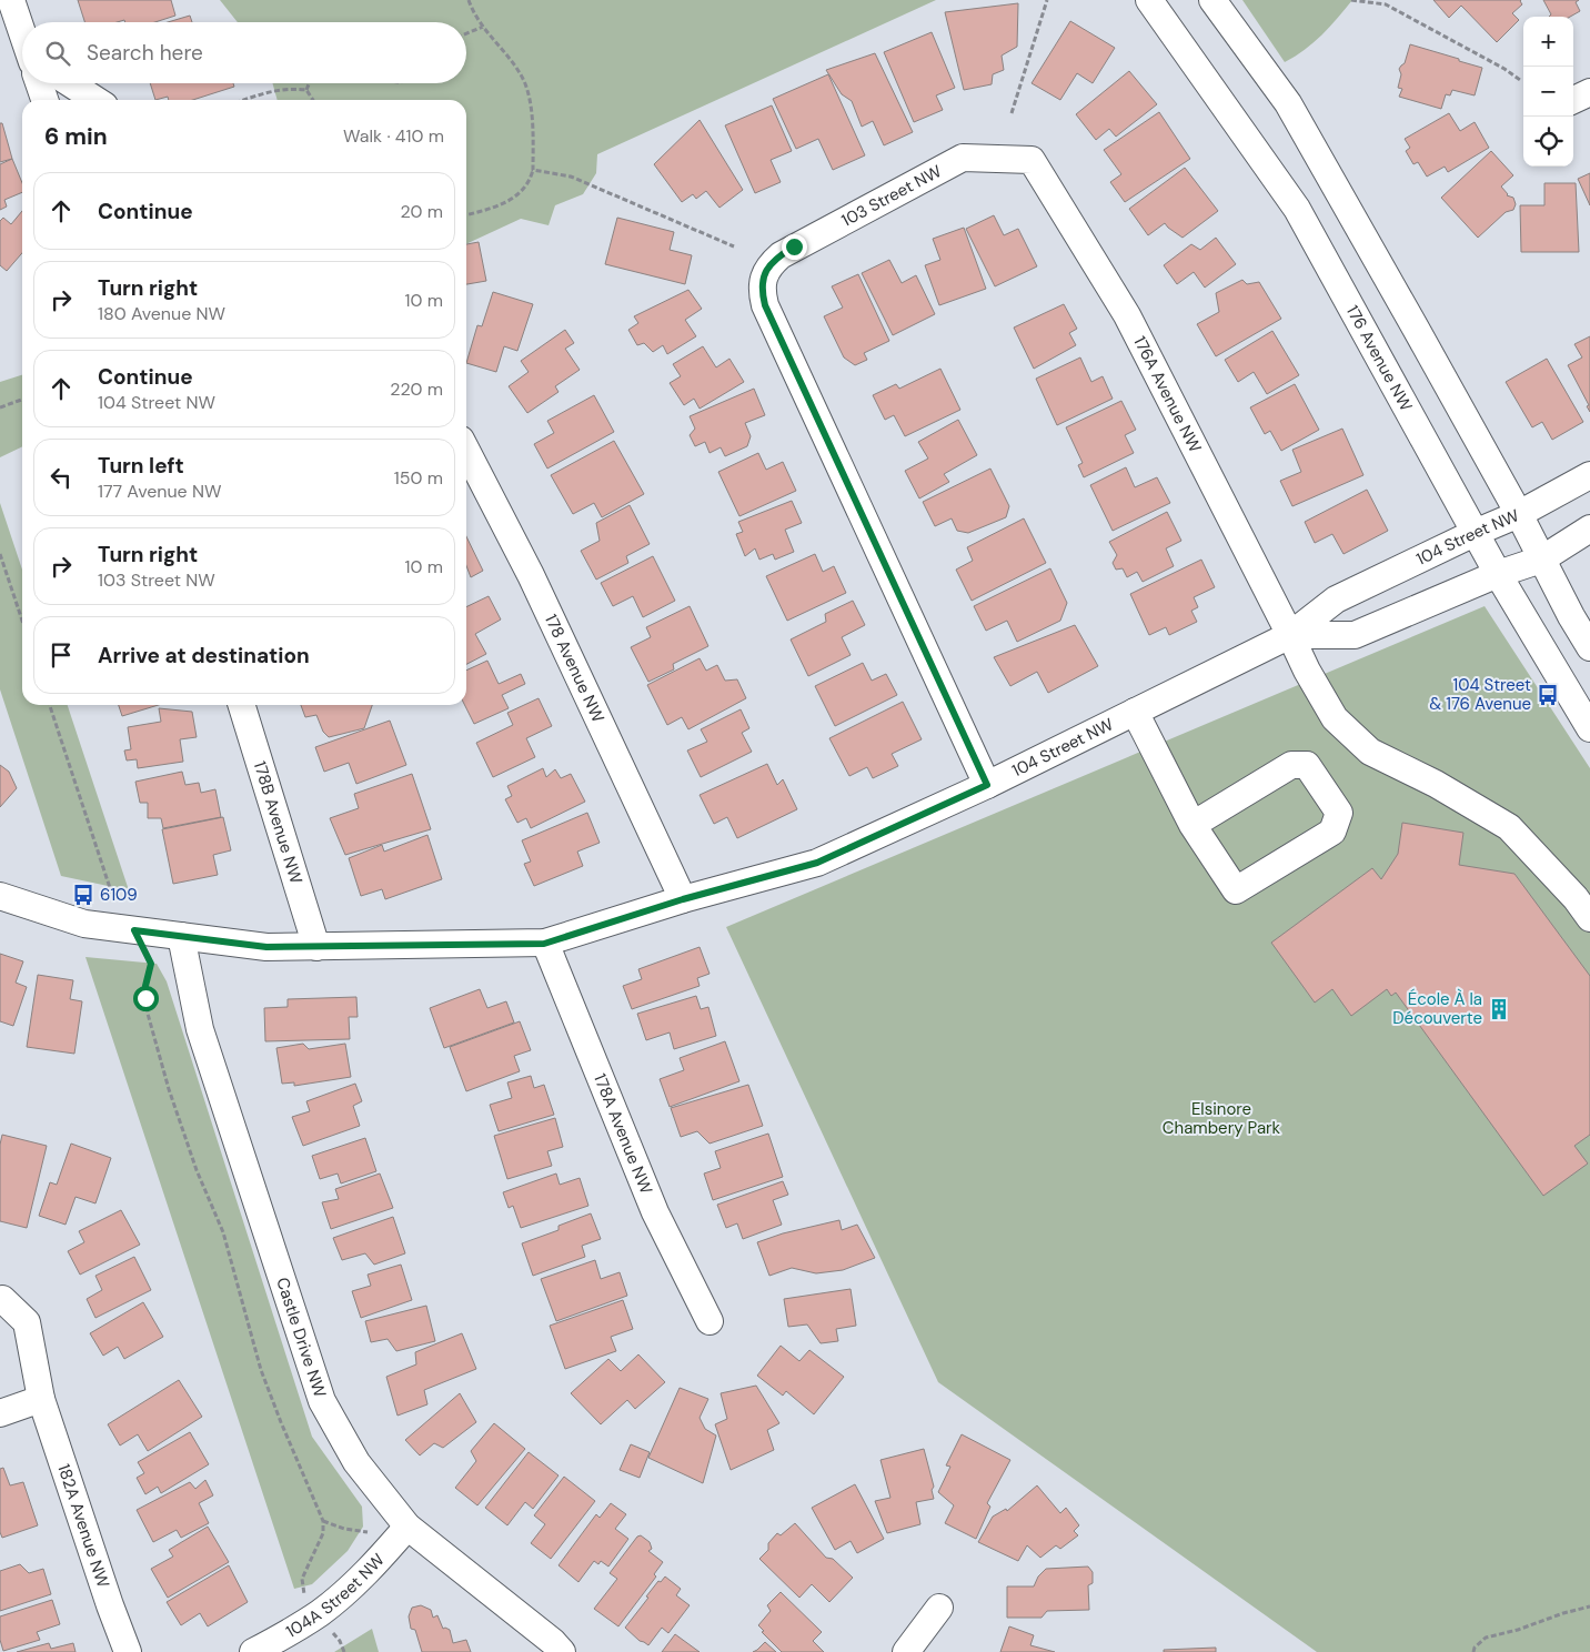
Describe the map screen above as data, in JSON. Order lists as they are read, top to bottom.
{
  "streets": {
    "street": [
      "103 Street NW",
      "176 Avenue NW",
      "176A Avenue NW",
      "104 Street NW",
      "178 Avenue NW",
      "178B Avenue NW",
      "178A Avenue NW",
      "Castle Drive NW",
      "182A Avenue NW",
      "104A Street NW"
    ]
  },
  "crossings": [
    ["103 Street NW", "176A Avenue NW"],
    ["103 Street NW", "104 Street NW"],
    ["176 Avenue NW", "104 Street NW"],
    ["176A Avenue NW", "104 Street NW"],
    ["104 Street NW", "178 Avenue NW"],
    ["104 Street NW", "178B Avenue NW"],
    ["104 Street NW", "178A Avenue NW"],
    ["104 Street NW", "Castle Drive NW"],
    ["Castle Drive NW", "104A Street NW"]
  ],
  "parks": ["Elsinore Chambery Park"],
  "places": {
    "bus stop": ["104 Street & 176 Avenue", "6109"],
    "building": ["École À la Découverte"]
  },
  "page": {
    "map_buttons": ["+", "−"],
    "search": "Search here",
    "heading": ["6 min", "Walk · 410 m"],
    "list": [
      ["Continue", "20 m"],
      ["Turn right", "180 Avenue NW", "10 m"],
      ["Continue", "104 Street NW", "220 m"],
      ["Turn left", "177 Avenue NW", "150 m"],
      ["Turn right", "103 Street NW", "10 m"],
      "Arrive at destination"
    ]
  }
}
